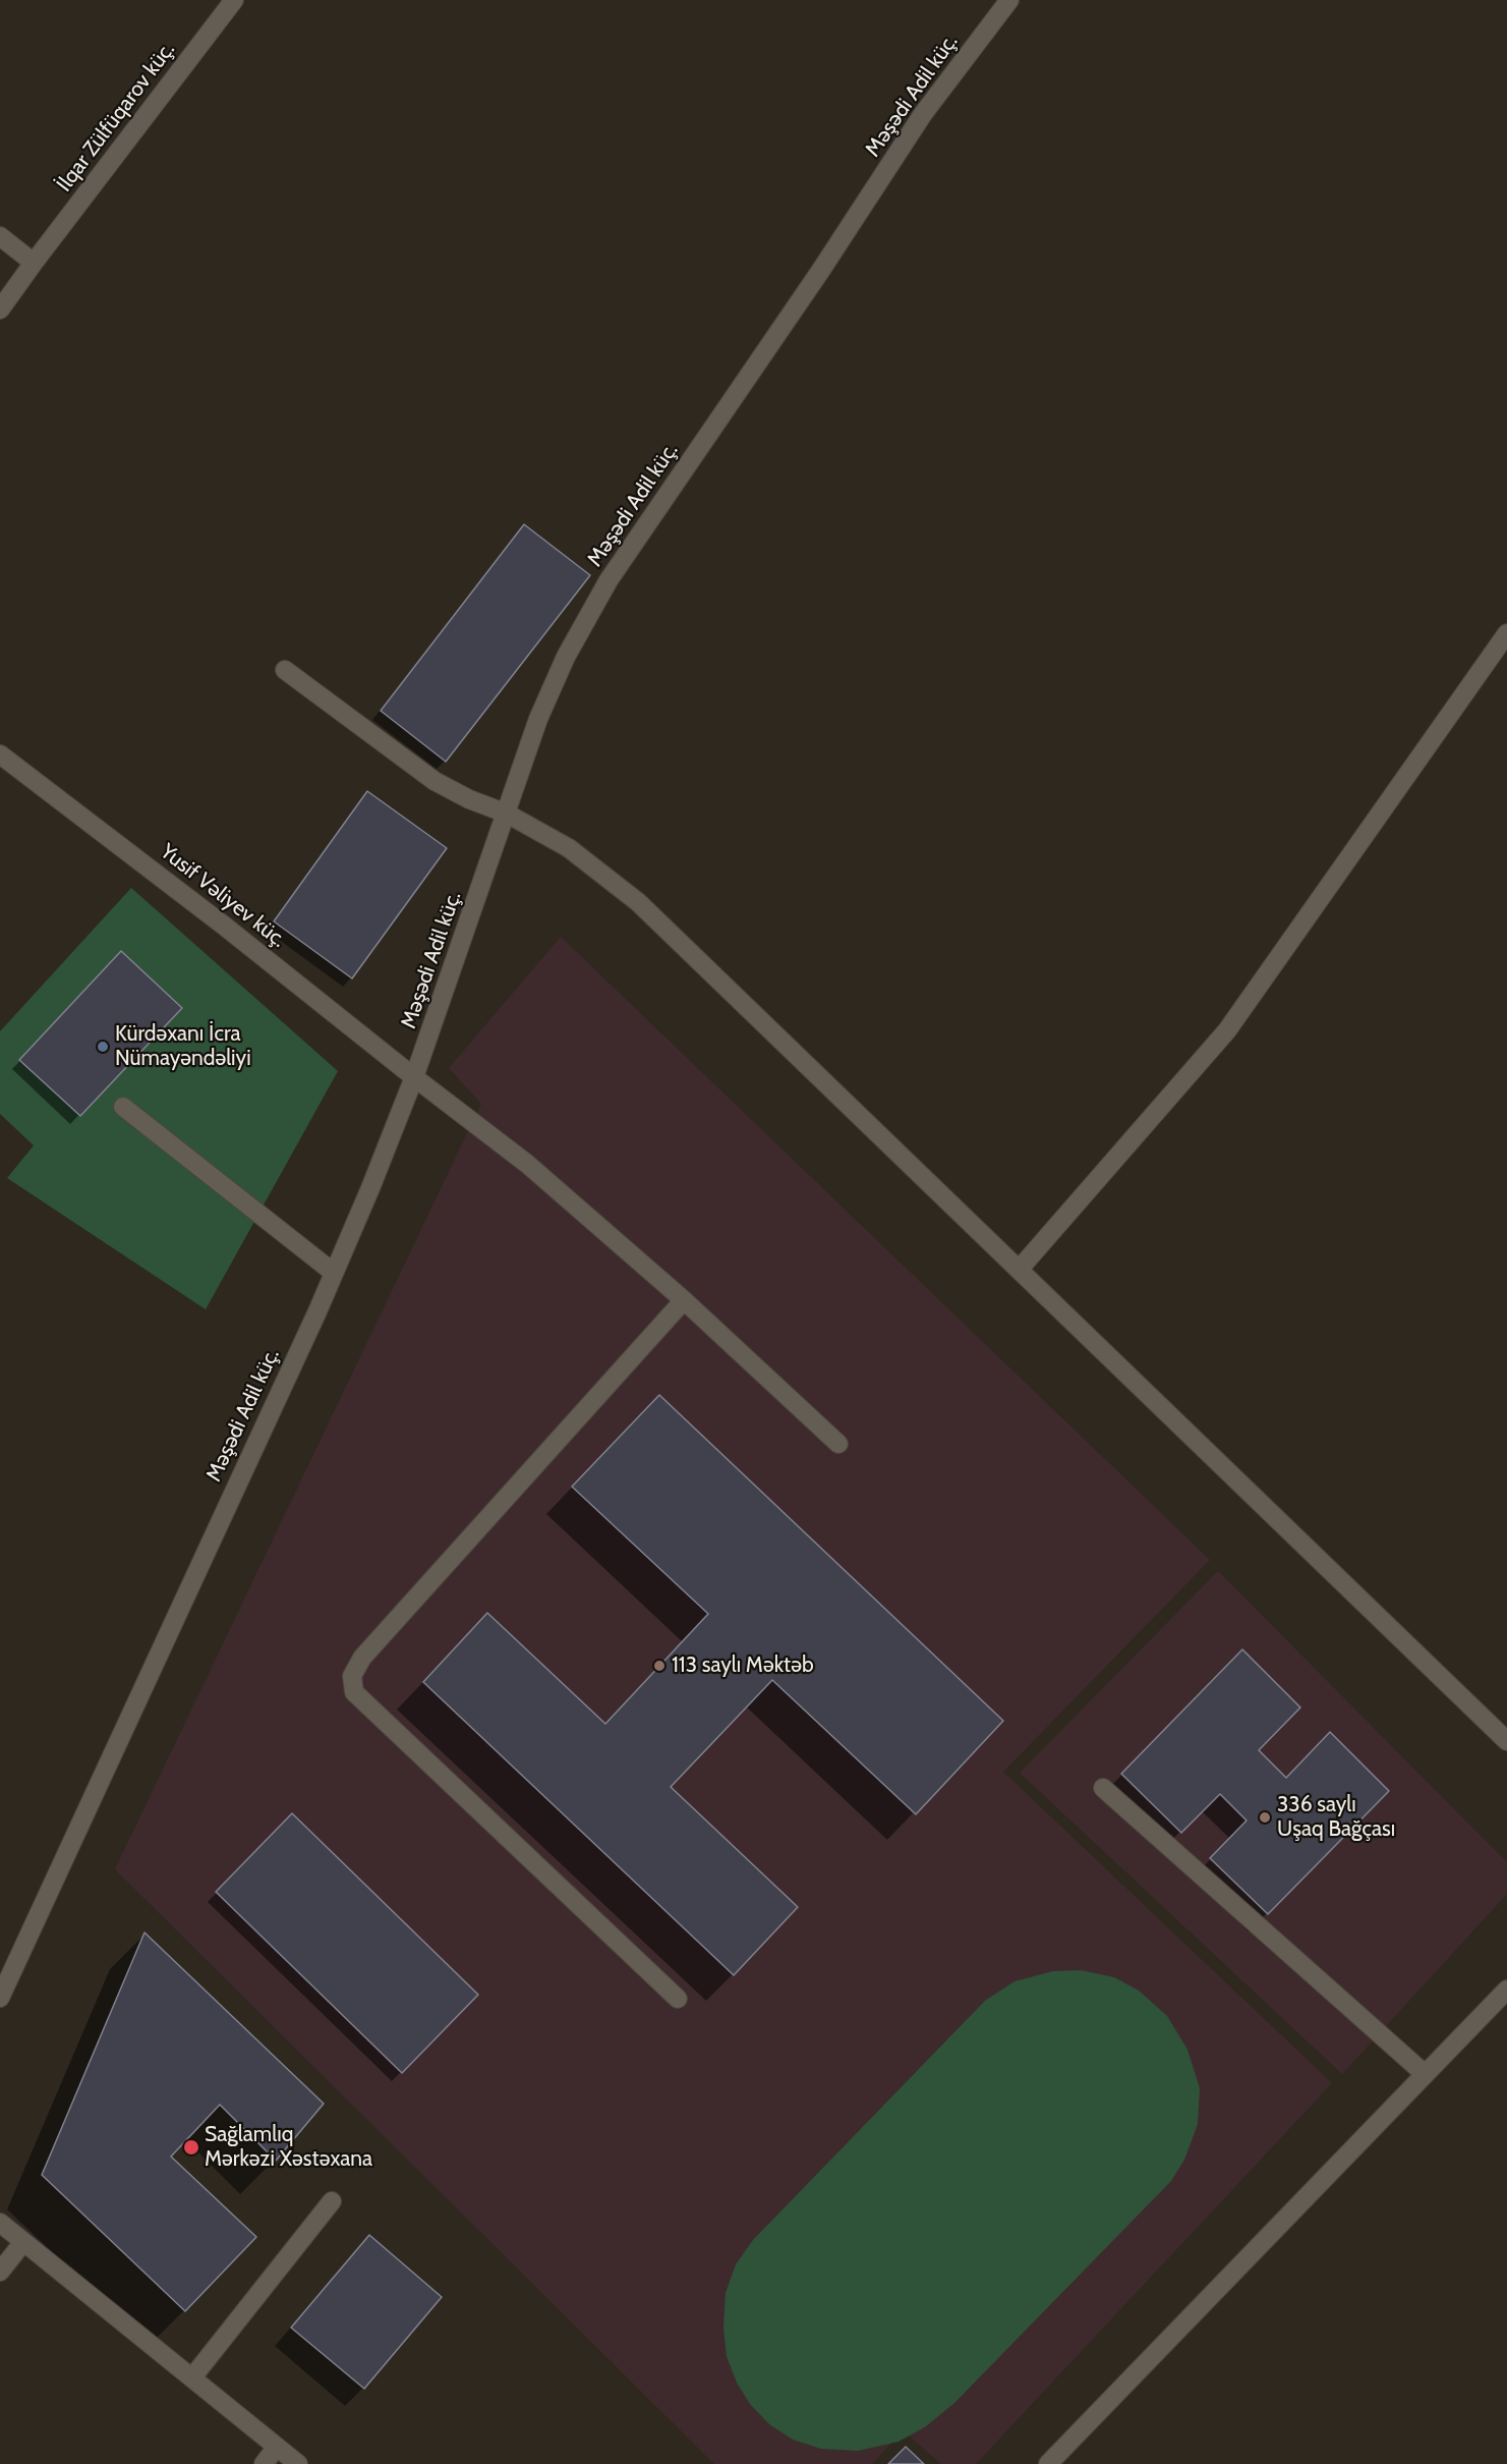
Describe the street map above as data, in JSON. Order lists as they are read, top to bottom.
{
  "streets": {
    "street": ["Məşədi Adil küç.", "İlqar Zülfüqarov küç.", "Yusif Vəliyev küç."]
  },
  "crossings": [
    ["Məşədi Adil küç.", "Yusif Vəliyev küç."]
  ],
  "places": [
    "Kürdəxanı İcra Nümayəndəliyi",
    "113 saylı Məktəb",
    "336 saylı Uşaq Bağçası",
    "Sağlamlıq Mərkəzi Xəstəxana"
  ]
}
